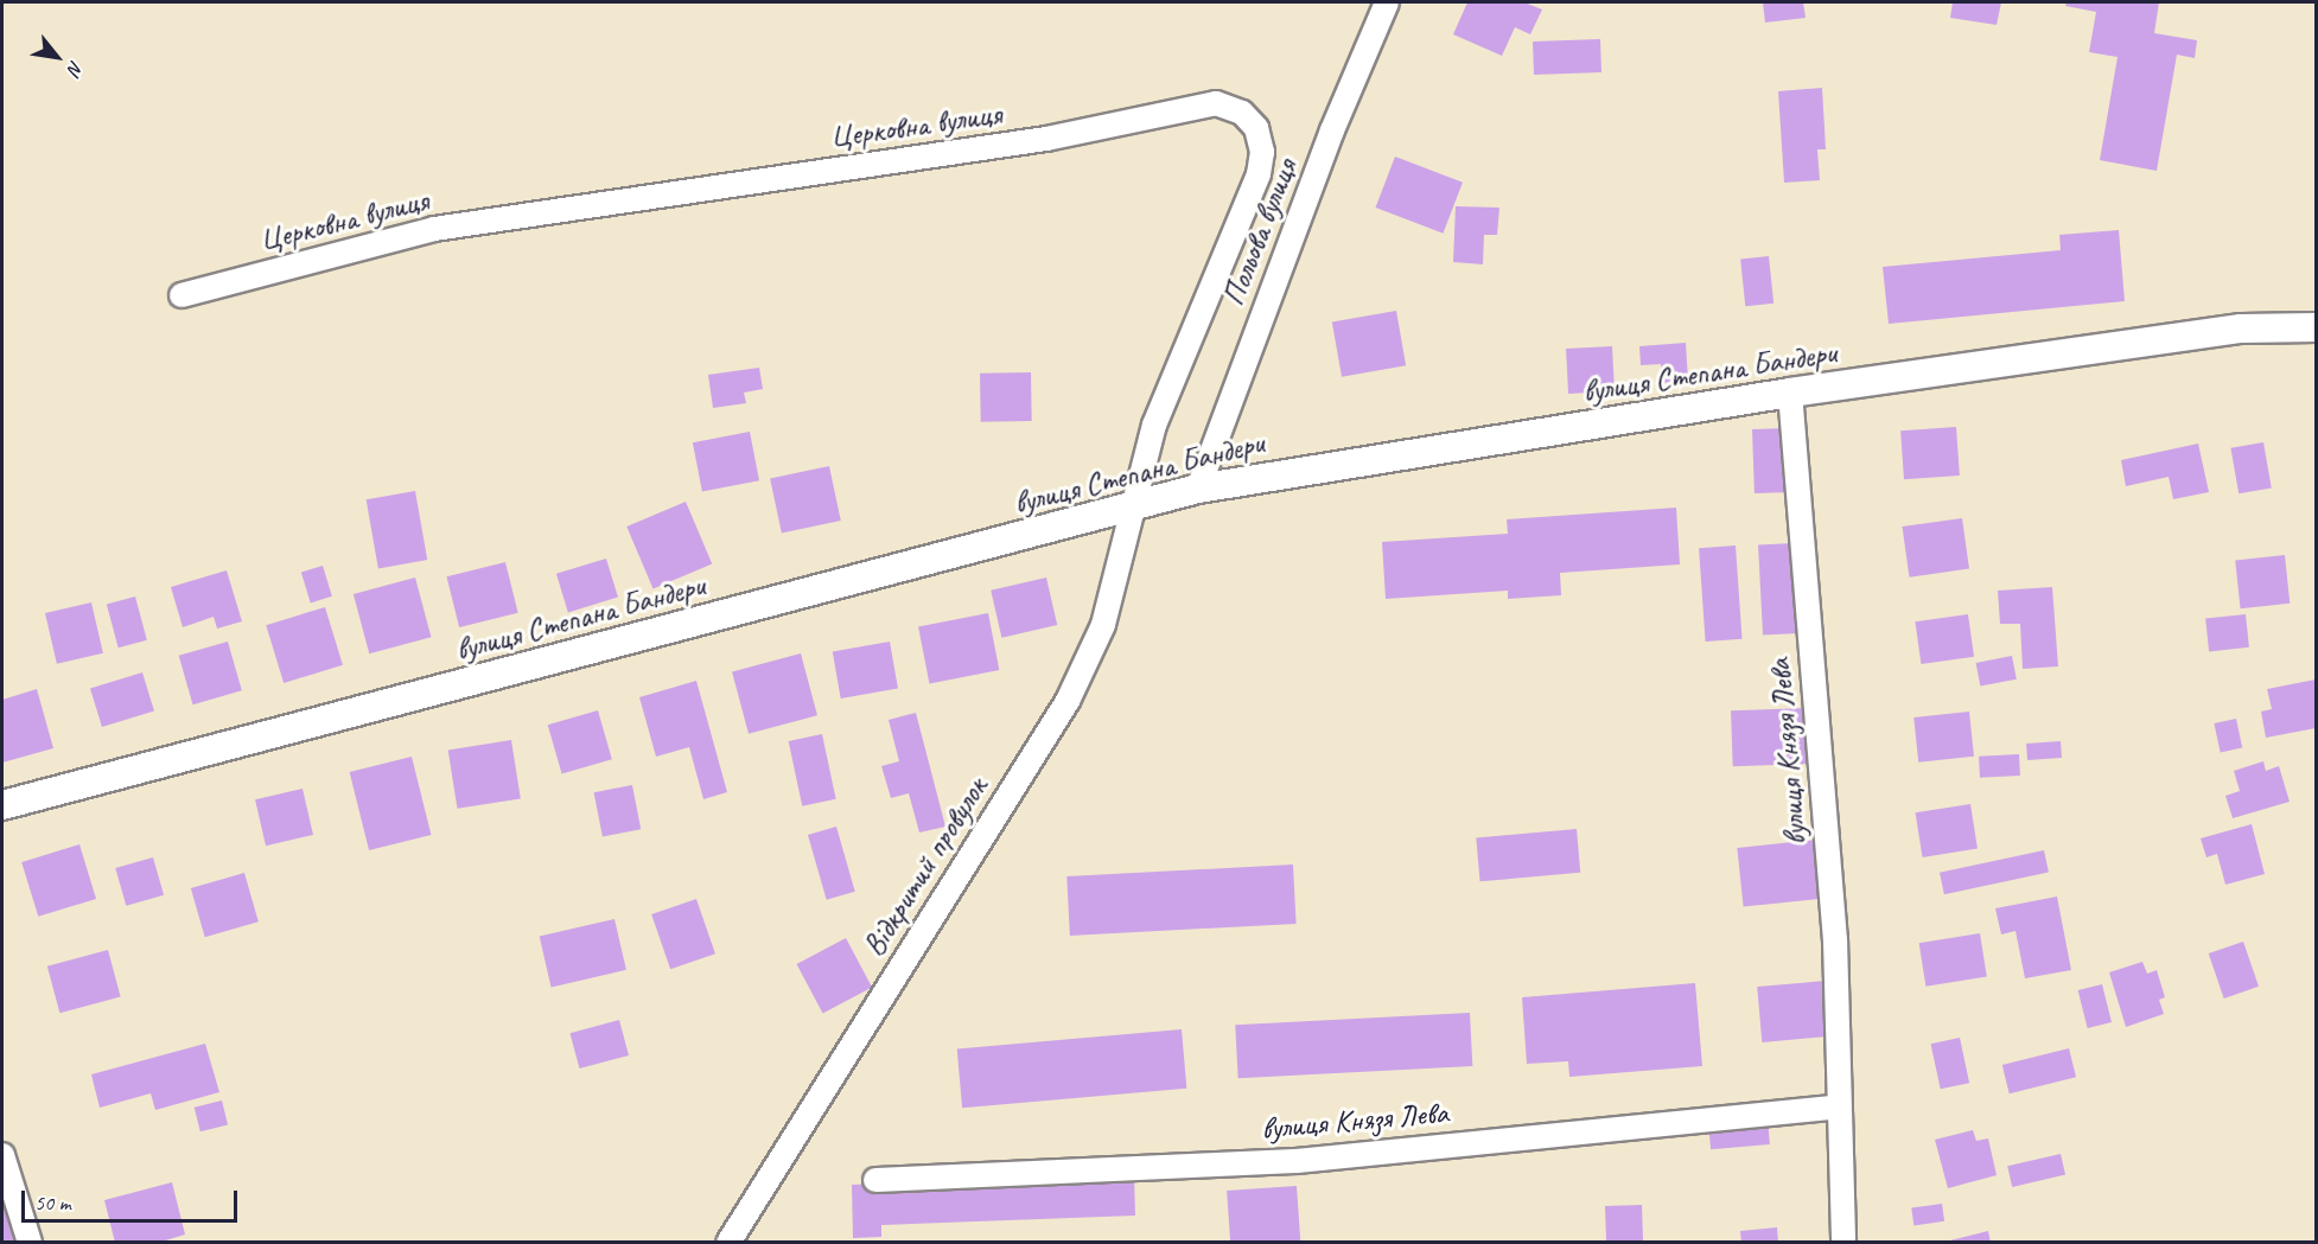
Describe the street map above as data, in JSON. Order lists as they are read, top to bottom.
{
  "streets": {
    "street": [
      "Церковна вулиця",
      "Польова вулиця",
      "вулиця Степана Бандери",
      "вулиця Князя Лева",
      "Відкритий провулок"
    ]
  },
  "crossings": [
    ["Церковна вулиця", "вулиця Степана Бандери"],
    ["Церковна вулиця", "Відкритий провулок"],
    ["Польова вулиця", "вулиця Степана Бандери"],
    ["вулиця Степана Бандери", "вулиця Князя Лева"],
    ["вулиця Степана Бандери", "Відкритий провулок"]
  ],
  "scale_bar": "50 m",
  "north": "bottom right"
}
